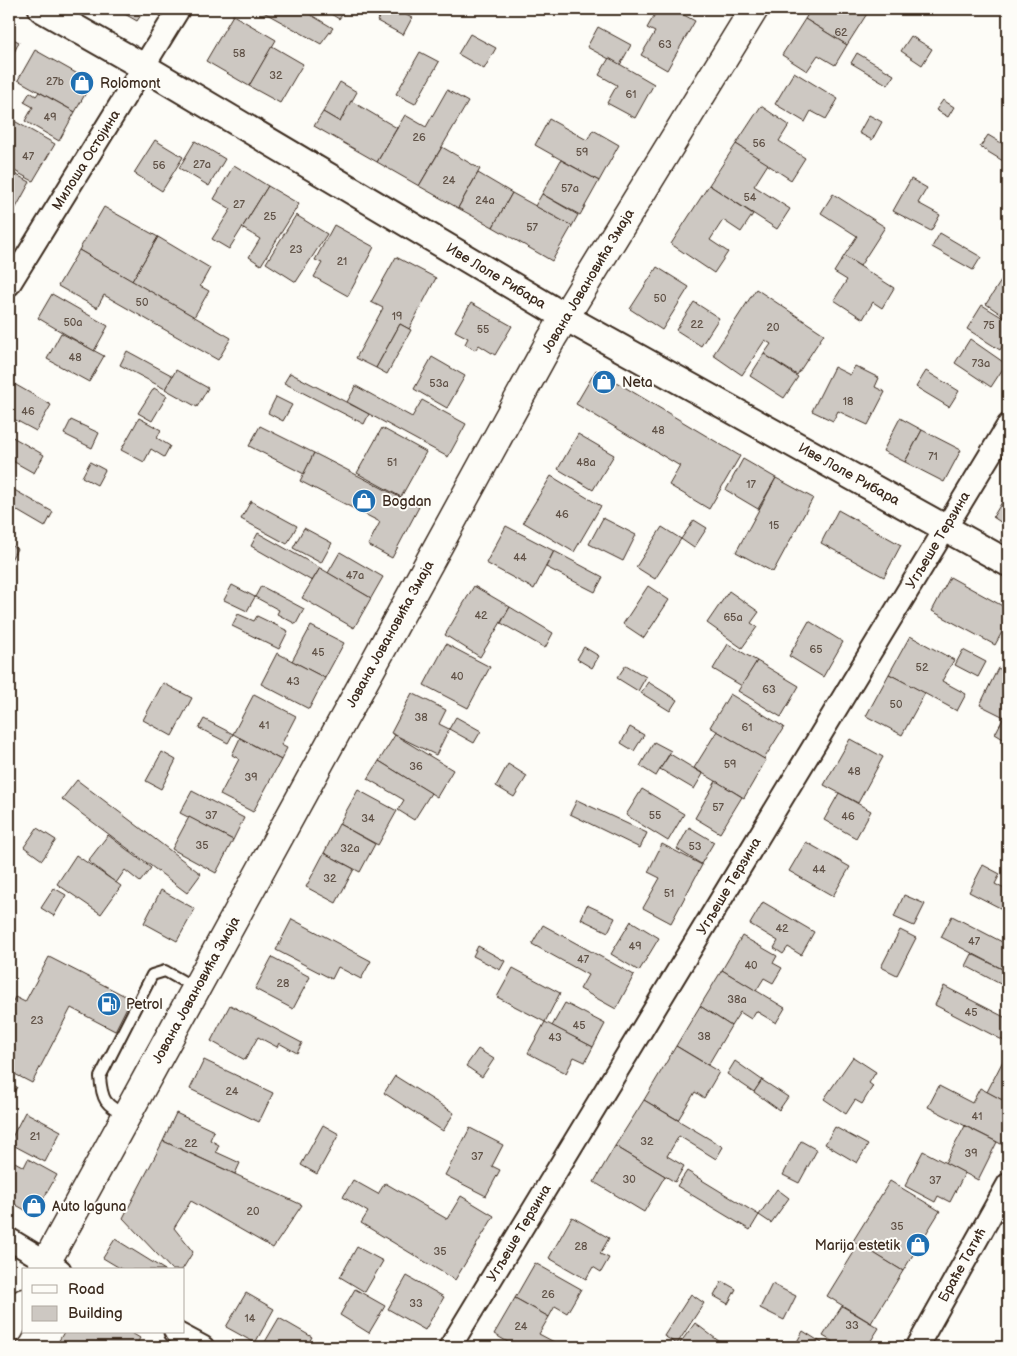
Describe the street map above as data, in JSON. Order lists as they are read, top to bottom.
{
  "streets": {
    "main road": ["Јована Јовановића Змаја"],
    "street": [
      "Милоша Остојина",
      "Иве Лоле Рибара",
      "Угљеше Терзина",
      "Браће Татић"
    ]
  },
  "crossings": [
    ["Милоша Остојина", "Иве Лоле Рибара"],
    ["Иве Лоле Рибара", "Јована Јовановића Змаја"],
    ["Иве Лоле Рибара", "Угљеше Терзина"]
  ],
  "places": {
    "shop": [
      "Rolomont",
      "Neta",
      "Bogdan",
      "Auto laguna",
      "Marija estetik"
    ],
    "fuel station": ["Petrol"]
  },
  "house_numbers": [
    "62",
    "63",
    "58",
    "32",
    "27b",
    "61",
    "49",
    "26",
    "56",
    "59",
    "47",
    "27a",
    "56",
    "24",
    "57a",
    "54",
    "24a",
    "27",
    "25",
    "57",
    "23",
    "21",
    "50",
    "50",
    "19",
    "50a",
    "22",
    "75",
    "20",
    "55",
    "48",
    "73a",
    "53a",
    "18",
    "46",
    "48",
    "71",
    "51",
    "48a",
    "17",
    "46",
    "15",
    "44",
    "47a",
    "42",
    "65a",
    "65",
    "45",
    "52",
    "40",
    "43",
    "63",
    "50",
    "38",
    "41",
    "61",
    "59",
    "36",
    "48",
    "39",
    "57",
    "37",
    "55",
    "46",
    "34",
    "35",
    "53",
    "32a",
    "44",
    "32",
    "51",
    "42",
    "47",
    "49",
    "47",
    "40",
    "28",
    "38a",
    "45",
    "23",
    "45",
    "38",
    "43",
    "24",
    "41",
    "21",
    "32",
    "22",
    "39",
    "37",
    "30",
    "37",
    "20",
    "35",
    "28",
    "35",
    "26",
    "33",
    "14",
    "33",
    "24"
  ],
  "legend": ["Road", "Building"]
}
